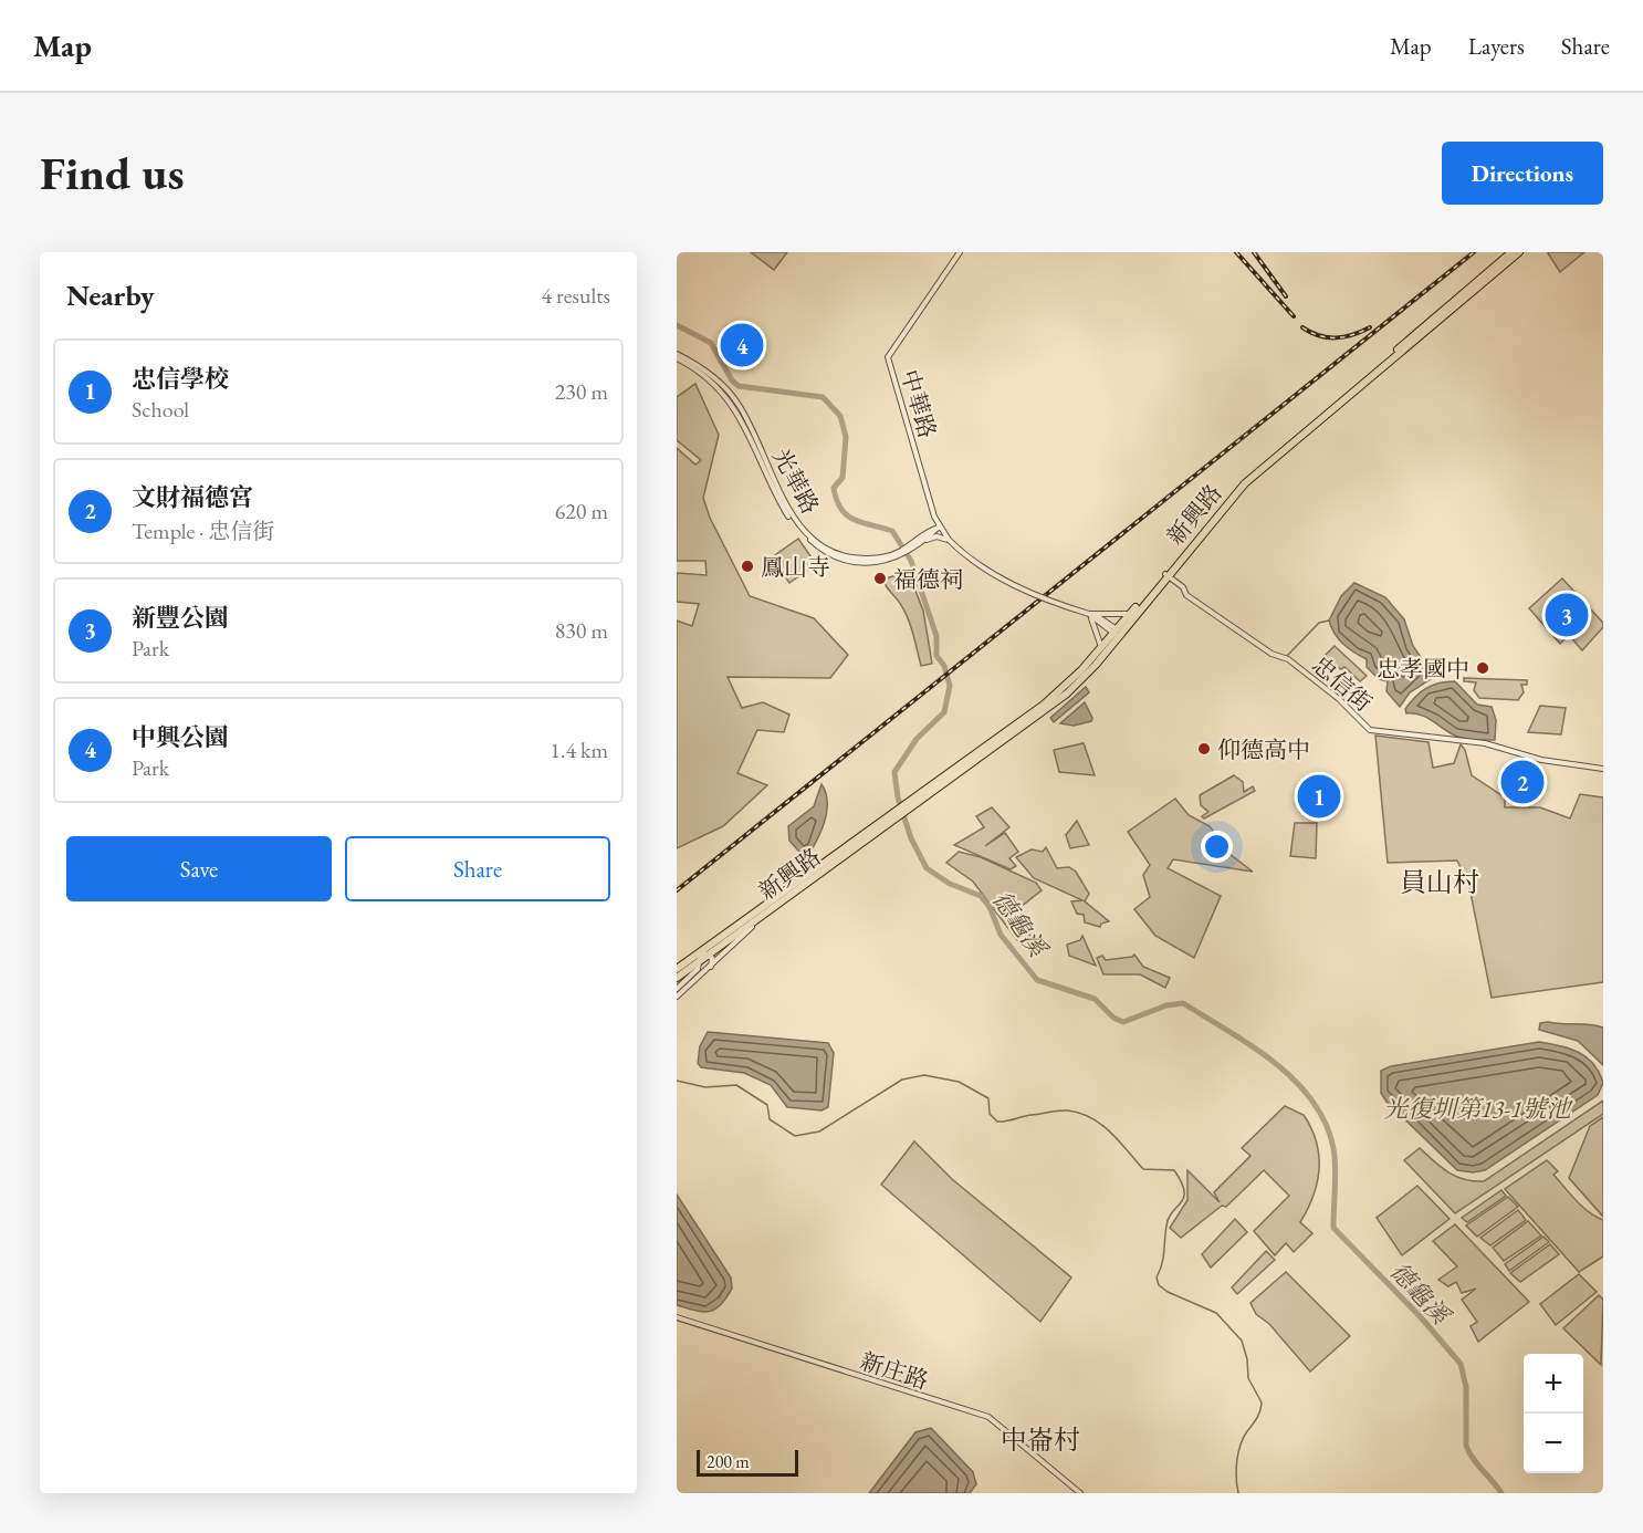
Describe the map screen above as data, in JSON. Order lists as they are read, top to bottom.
{
  "streets": {
    "main road": ["新興路"],
    "street": [
      "中華路",
      "光華路",
      "忠信街",
      "新庄路"
    ]
  },
  "crossings": [
    ["中華路", "光華路"],
    ["新興路", "忠信街"]
  ],
  "districts": ["員山村", "中崙村"],
  "water": ["德龜溪", "光復圳第13-1號池"],
  "places": [
    "鳳山寺",
    "福德祠",
    "忠孝國中",
    "仰德高中"
  ],
  "scale_bar": "200 m",
  "page": {
    "header": "Map",
    "nav": ["Map", "Layers", "Share"],
    "buttons": [
      "Directions",
      ["Save", "Share"]
    ],
    "title": "Find us",
    "heading": ["Nearby", "4 results"],
    "pins": [
      "4",
      "3",
      "2",
      "1"
    ],
    "list": [
      {
        "mark": "1",
        "name": "忠信學校",
        "note": "School",
        "value": "230 m"
      },
      {
        "mark": "2",
        "name": "文財福德宮",
        "note": "Temple · 忠信街",
        "value": "620 m"
      },
      {
        "mark": "3",
        "name": "新豐公園",
        "note": "Park",
        "value": "830 m"
      },
      {
        "mark": "4",
        "name": "中興公園",
        "note": "Park",
        "value": "1.4 km"
      }
    ],
    "map_buttons": ["+", "−"],
    "scale": "200 m"
  }
}
